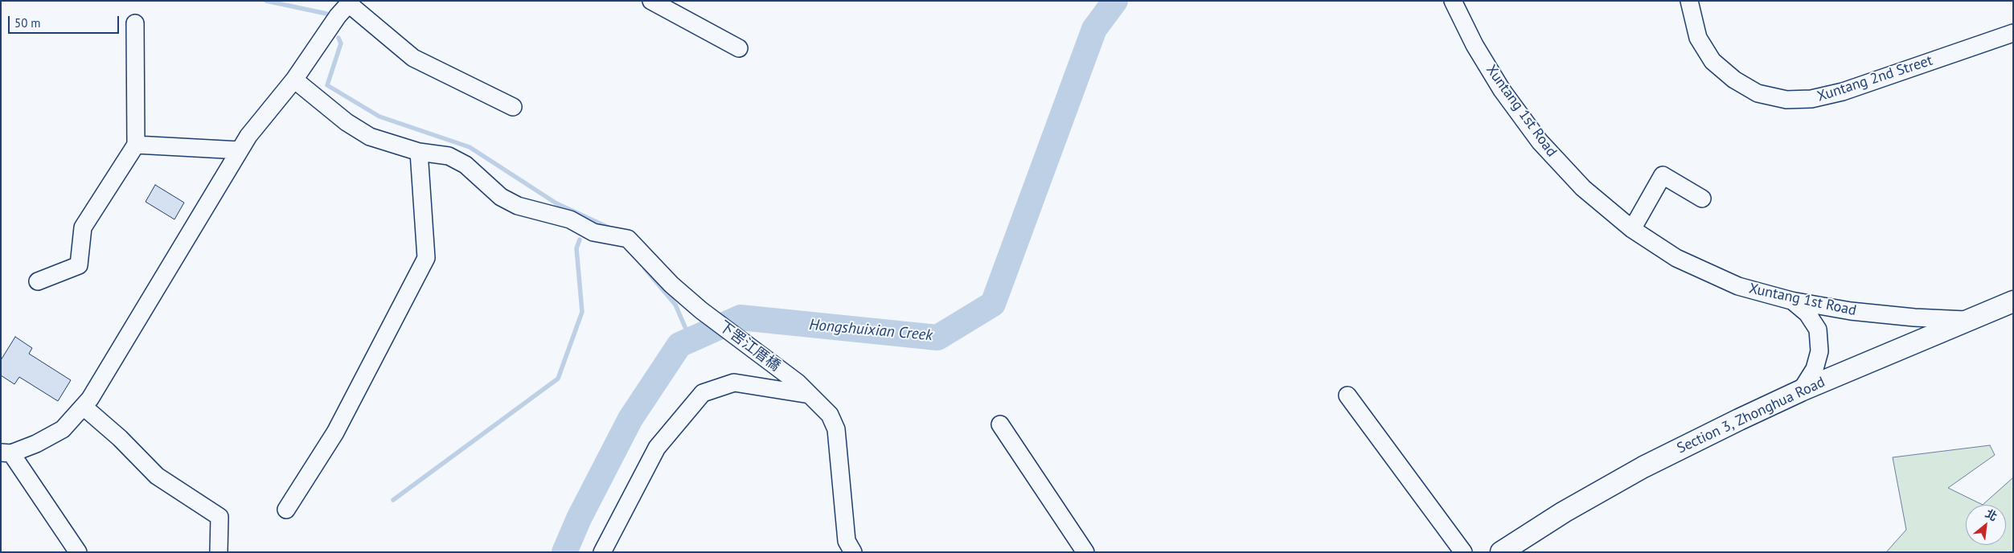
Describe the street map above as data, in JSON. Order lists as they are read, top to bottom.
{
  "streets": {
    "main road": ["Section 3, Zhonghua Road"],
    "street": ["Xuntang 2nd Street", "Xuntang 1st Road", "下罟江厝橋"]
  },
  "crossings": [
    ["Xuntang 1st Road", "Section 3, Zhonghua Road"]
  ],
  "water": ["Hongshuixian Creek"],
  "scale_bar": "50 m",
  "north": "top right"
}
